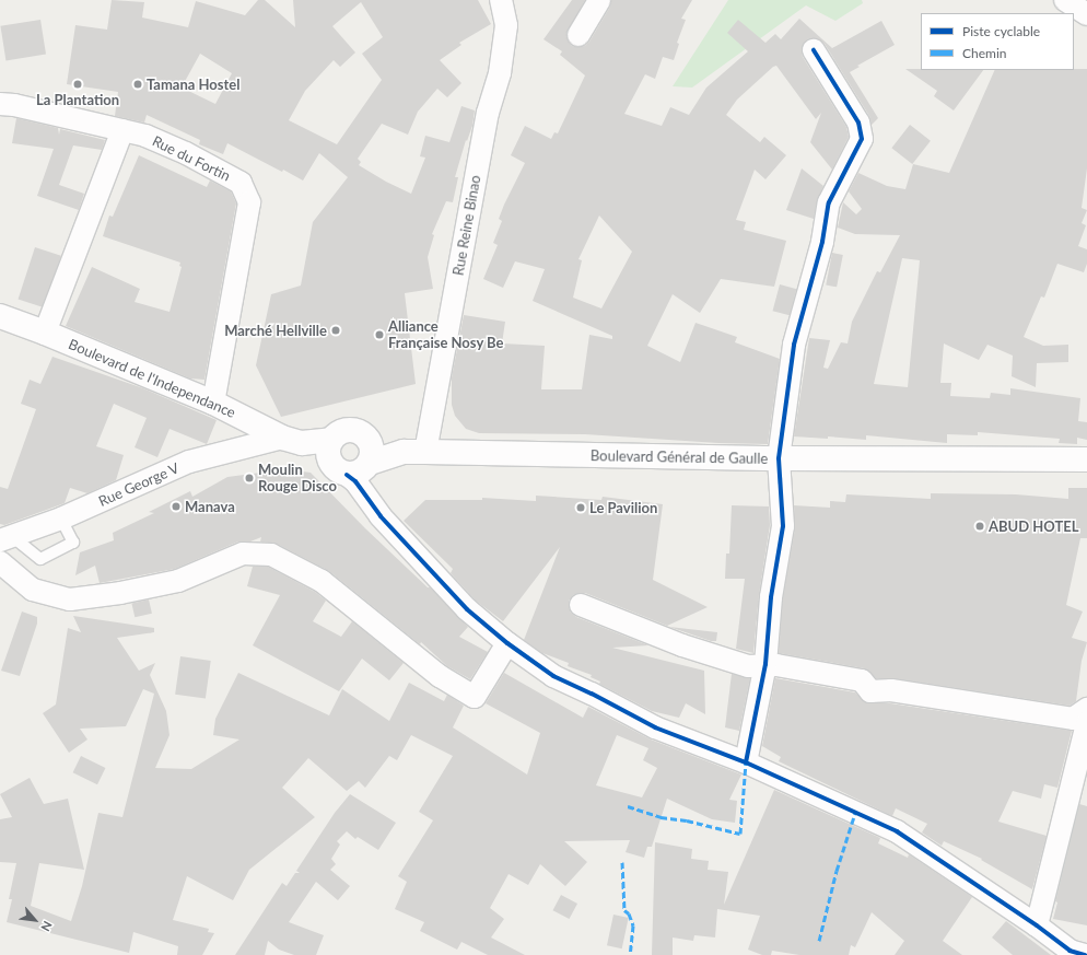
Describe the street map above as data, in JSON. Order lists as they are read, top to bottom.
{
  "streets": {
    "main road": ["Boulevard de l'Independance", "Boulevard Général de Gaulle"],
    "street": ["Rue du Fortin", "Rue Reine Binao", "Rue George V"]
  },
  "crossings": [
    ["Rue du Fortin", "Boulevard de l'Independance"],
    ["Rue Reine Binao", "Boulevard Général de Gaulle"],
    ["Boulevard de l'Independance", "Rue George V"]
  ],
  "places": [
    "La Plantation",
    "Tamana Hostel",
    "Marché Hellville",
    "Alliance Française Nosy Be",
    "Moulin Rouge Disco",
    "Manava",
    "Le Pavilion",
    "ABUD HOTEL"
  ],
  "legend": ["Piste cyclable", "Chemin"],
  "north": "bottom right"
}
